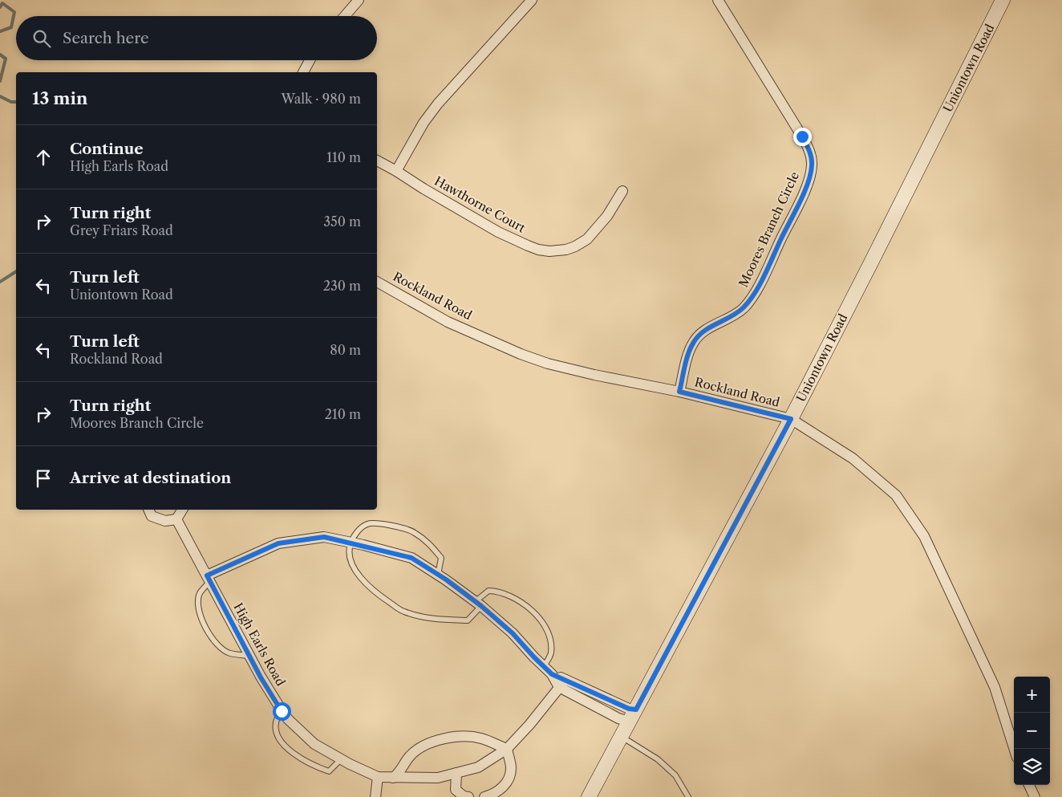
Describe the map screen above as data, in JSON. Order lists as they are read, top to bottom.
{
  "streets": {
    "main road": ["Uniontown Road"],
    "street": [
      "Hawthorne Court",
      "Moores Branch Circle",
      "Rockland Road",
      "High Earls Road"
    ]
  },
  "crossings": [
    ["Uniontown Road", "Rockland Road"],
    ["Moores Branch Circle", "Rockland Road"]
  ],
  "page": {
    "search": "Search here",
    "heading": ["13 min", "Walk · 980 m"],
    "list": [
      ["Continue", "High Earls Road", "110 m"],
      ["Turn right", "Grey Friars Road", "350 m"],
      ["Turn left", "Uniontown Road", "230 m"],
      ["Turn left", "Rockland Road", "80 m"],
      ["Turn right", "Moores Branch Circle", "210 m"],
      "Arrive at destination"
    ],
    "map_buttons": ["+", "−"]
  }
}
